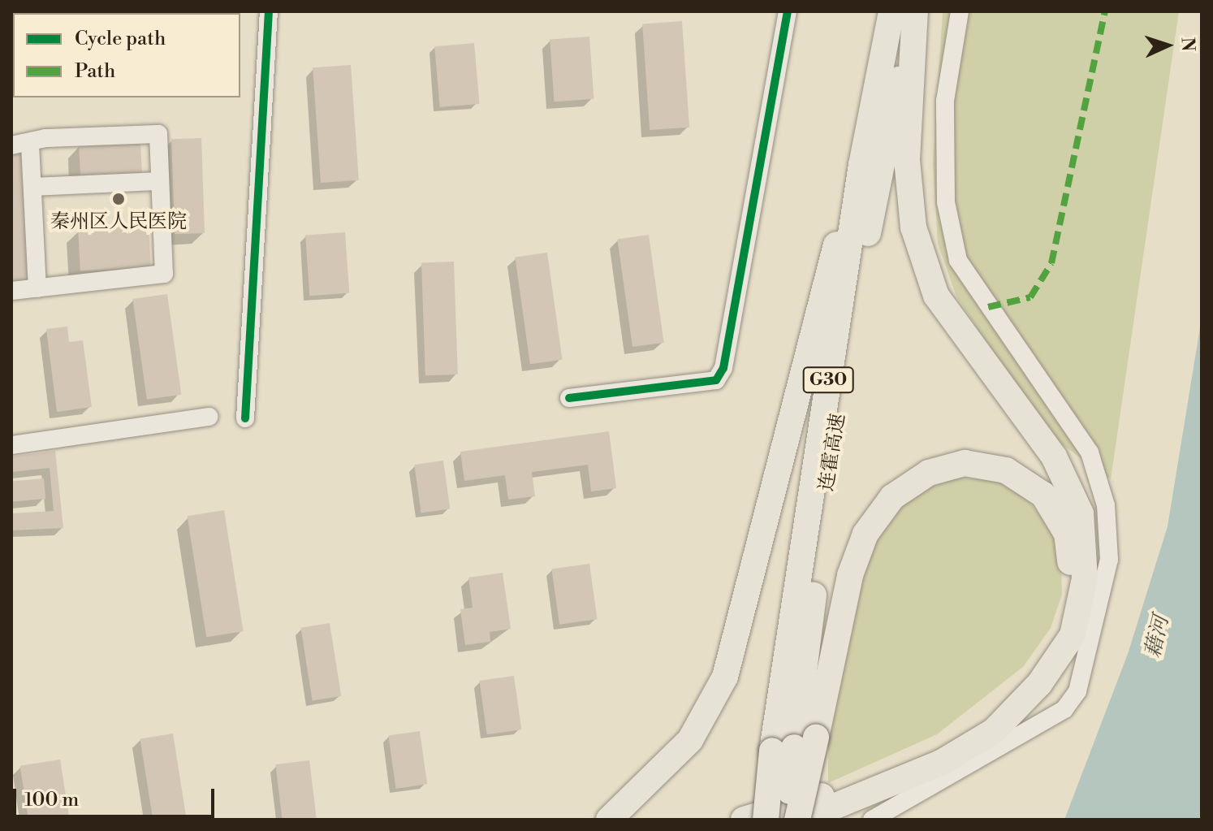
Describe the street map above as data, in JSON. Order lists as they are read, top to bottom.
{
  "streets": {
    "highway": ["G30", "连霍高速"]
  },
  "water": ["藉河"],
  "places": ["秦州区人民医院"],
  "legend": ["Cycle path", "Path"],
  "scale_bar": "100 m",
  "north": "right"
}
